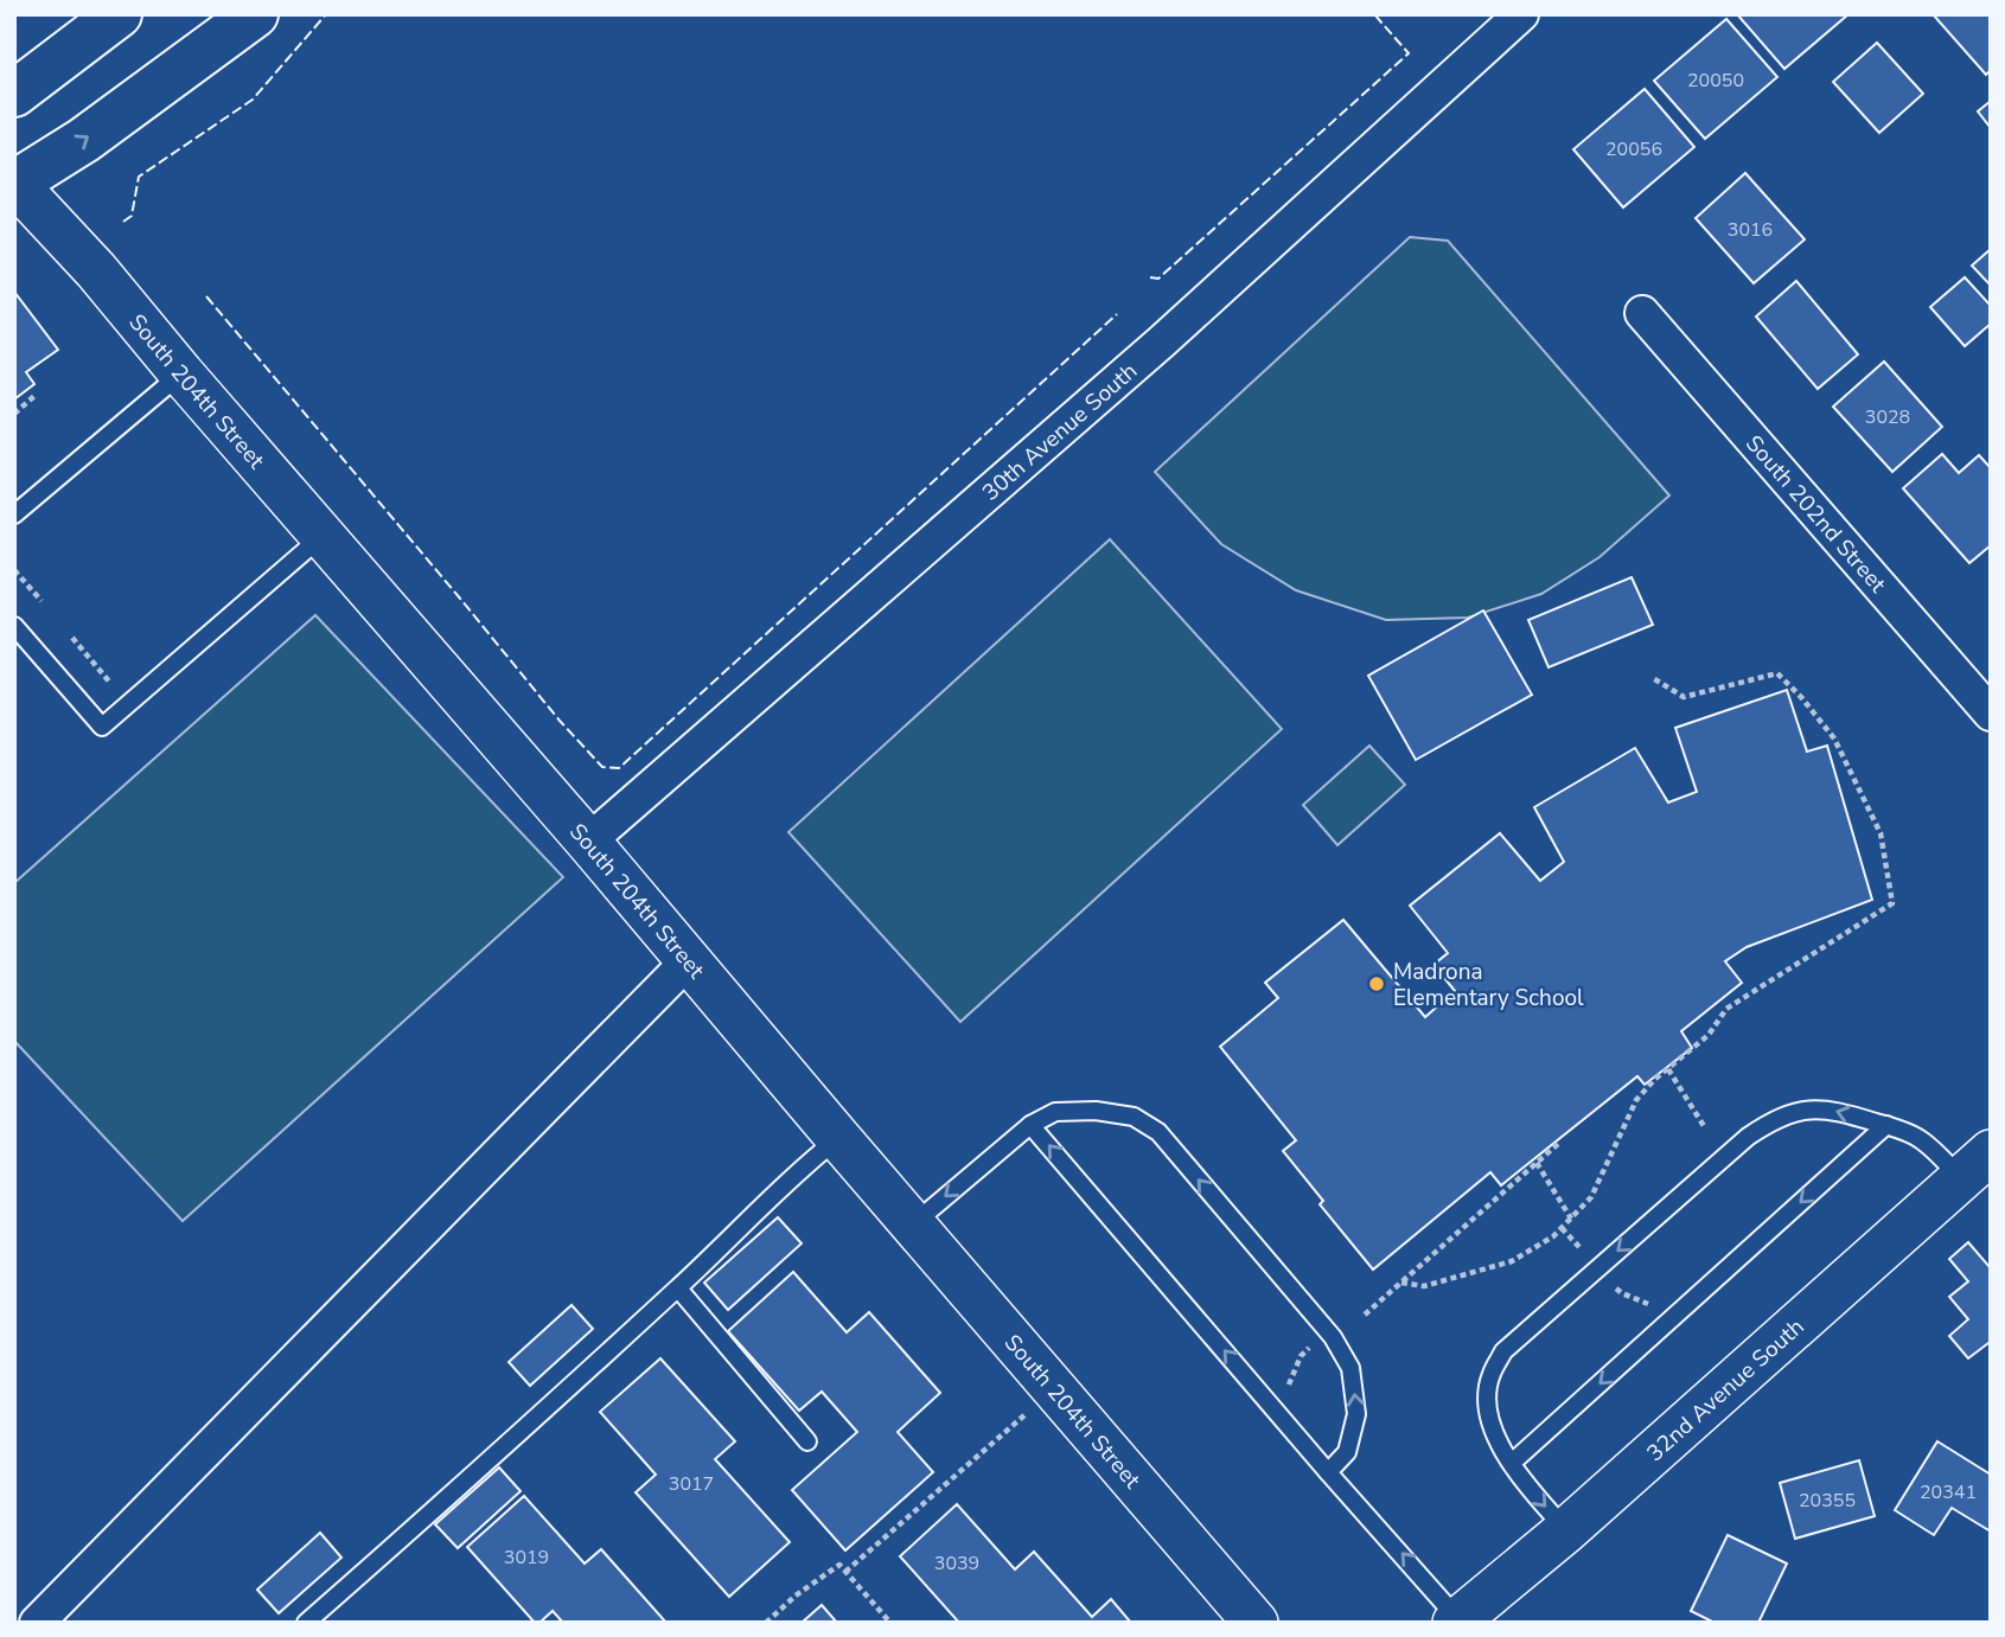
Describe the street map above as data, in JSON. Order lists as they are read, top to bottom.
{
  "streets": {
    "street": [
      "South 204th Street",
      "30th Avenue South",
      "South 202nd Street",
      "32nd Avenue South"
    ]
  },
  "crossings": [
    ["South 204th Street", "30th Avenue South"]
  ],
  "places": ["Madrona Elementary School"],
  "house_numbers": [
    "20050",
    "20056",
    "3016",
    "3028",
    "3017",
    "20341",
    "20355",
    "3019",
    "3039"
  ]
}
